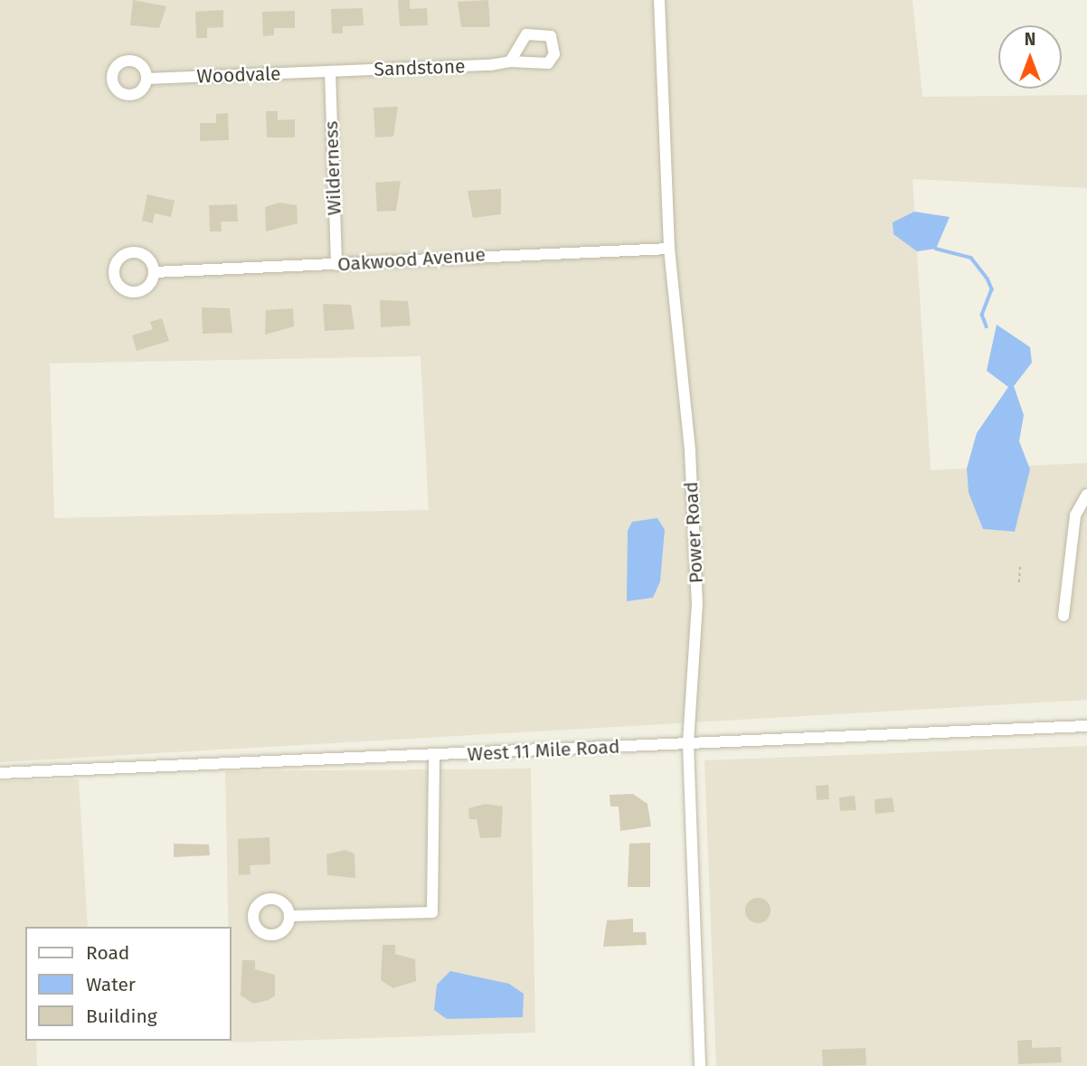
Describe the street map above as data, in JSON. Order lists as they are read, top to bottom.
{
  "streets": {
    "street": [
      "Sandstone",
      "Woodvale",
      "Wilderness",
      "Oakwood Avenue",
      "Power Road",
      "West 11 Mile Road"
    ]
  },
  "crossings": [
    ["Sandstone", "Woodvale"],
    ["Sandstone", "Wilderness"],
    ["Woodvale", "Wilderness"],
    ["Wilderness", "Oakwood Avenue"],
    ["Oakwood Avenue", "Power Road"],
    ["Power Road", "West 11 Mile Road"]
  ],
  "legend": ["Road", "Water", "Building"],
  "north": "top"
}
